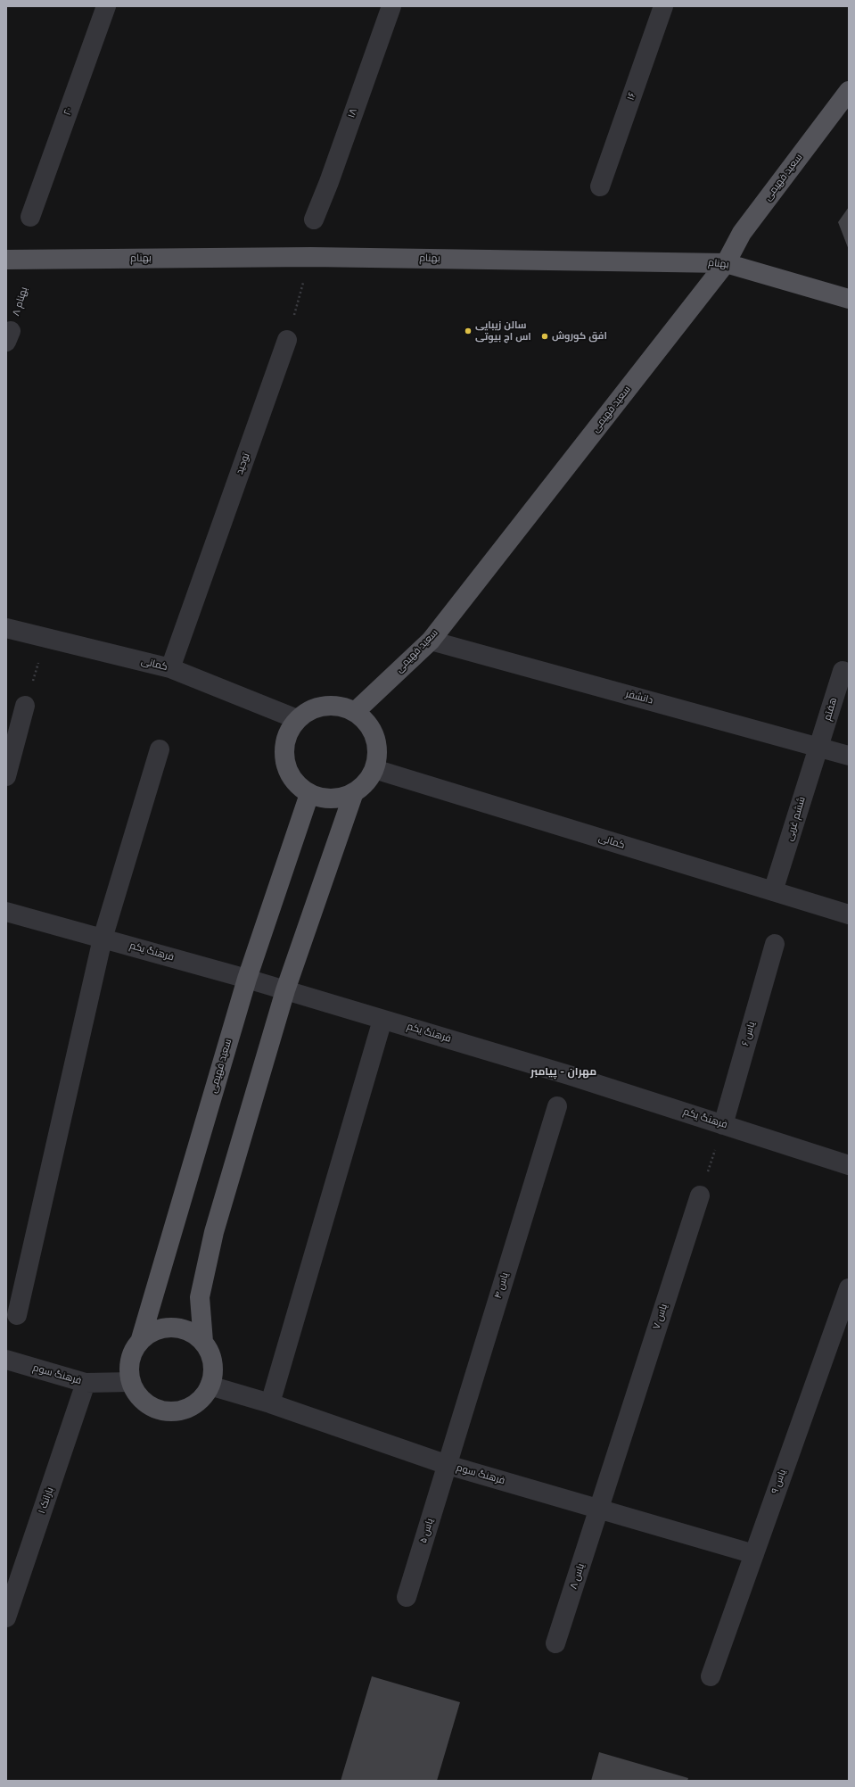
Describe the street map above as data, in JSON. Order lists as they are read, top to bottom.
{
  "streets": {
    "main road": ["سعید فهیمی", "بهنام"],
    "street": [
      "۱۶",
      "۲۰",
      "۱۸",
      "توحید",
      "کمانی",
      "دانشفر",
      "هفتم",
      "ششم غربی",
      "فرهنگ یکم",
      "یاس ۶",
      "یاس ۴",
      "یاس ۷",
      "فرهنگ سوم",
      "یاس ۹",
      "بارانک ۱",
      "یاس ۵",
      "یاس ۸"
    ],
    "path": ["بهنام ۸"]
  },
  "crossings": [
    ["سعید فهیمی", "بهنام"],
    ["سعید فهیمی", "کمانی"],
    ["سعید فهیمی", "دانشفر"],
    ["سعید فهیمی", "فرهنگ یکم"],
    ["سعید فهیمی", "فرهنگ سوم"],
    ["بهنام", "بهنام ۸"],
    ["توحید", "کمانی"],
    ["کمانی", "ششم غربی"],
    ["دانشفر", "هفتم"],
    ["دانشفر", "ششم غربی"],
    ["هفتم", "ششم غربی"],
    ["فرهنگ یکم", "یاس ۶"],
    ["یاس ۴", "فرهنگ سوم"],
    ["یاس ۴", "یاس ۵"],
    ["یاس ۷", "فرهنگ سوم"],
    ["یاس ۷", "یاس ۸"],
    ["فرهنگ سوم", "یاس ۹"],
    ["فرهنگ سوم", "بارانک ۱"],
    ["فرهنگ سوم", "یاس ۵"],
    ["فرهنگ سوم", "یاس ۸"]
  ],
  "districts": ["مهران - پیامبر"],
  "places": ["سالن زیبایی اس اچ بیوتی", "افق کوروش"]
}
